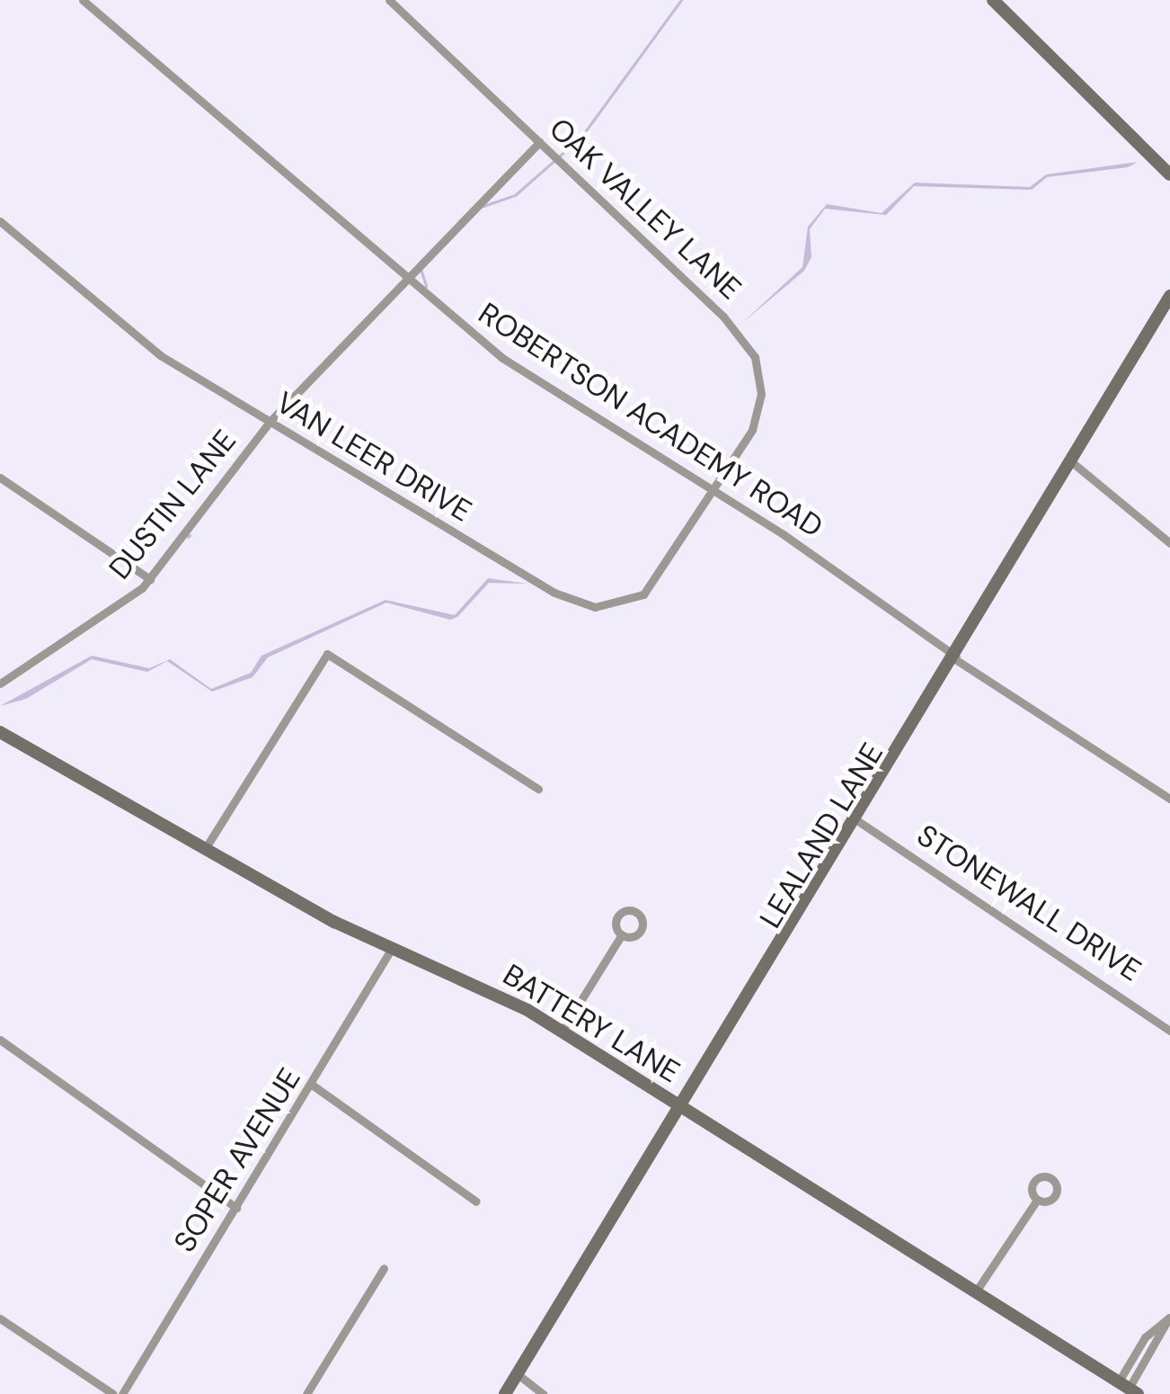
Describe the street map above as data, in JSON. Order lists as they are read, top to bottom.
{
  "streets": {
    "street": [
      "OAK VALLEY LANE",
      "ROBERTSON ACADEMY ROAD",
      "VAN LEER DRIVE",
      "DUSTIN LANE",
      "LEALAND LANE",
      "STONEWALL DRIVE",
      "BATTERY LANE",
      "SOPER AVENUE"
    ]
  },
  "crossings": [
    ["OAK VALLEY LANE", "ROBERTSON ACADEMY ROAD"],
    ["OAK VALLEY LANE", "VAN LEER DRIVE"],
    ["OAK VALLEY LANE", "DUSTIN LANE"],
    ["ROBERTSON ACADEMY ROAD", "VAN LEER DRIVE"],
    ["ROBERTSON ACADEMY ROAD", "DUSTIN LANE"],
    ["ROBERTSON ACADEMY ROAD", "LEALAND LANE"],
    ["VAN LEER DRIVE", "DUSTIN LANE"],
    ["LEALAND LANE", "STONEWALL DRIVE"],
    ["LEALAND LANE", "BATTERY LANE"],
    ["BATTERY LANE", "SOPER AVENUE"]
  ]
}
